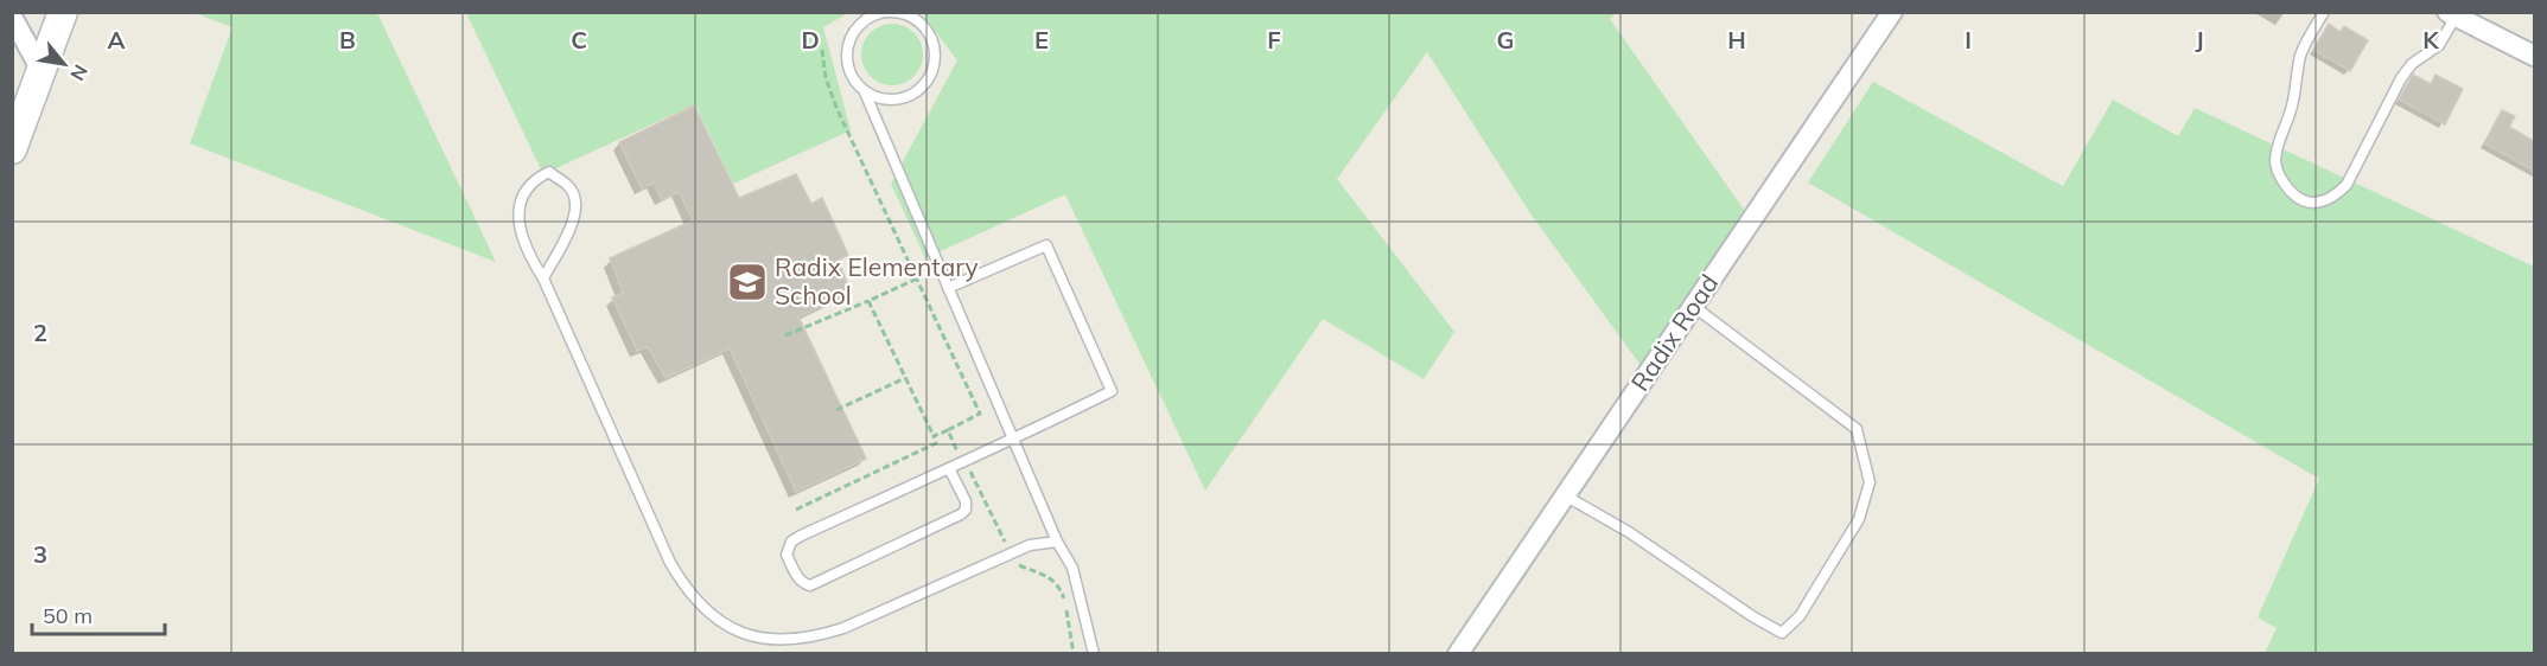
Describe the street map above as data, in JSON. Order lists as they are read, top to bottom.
{
  "streets": {
    "street": ["Radix Road"]
  },
  "places": {
    "school or university": ["Radix Elementary School"]
  },
  "scale_bar": "50 m",
  "north": "bottom right",
  "grid": {
    "columns": [
      "A",
      "B",
      "C",
      "D",
      "E",
      "F",
      "G",
      "H",
      "I",
      "J",
      "K"
    ],
    "rows": ["2", "3"]
  }
}
